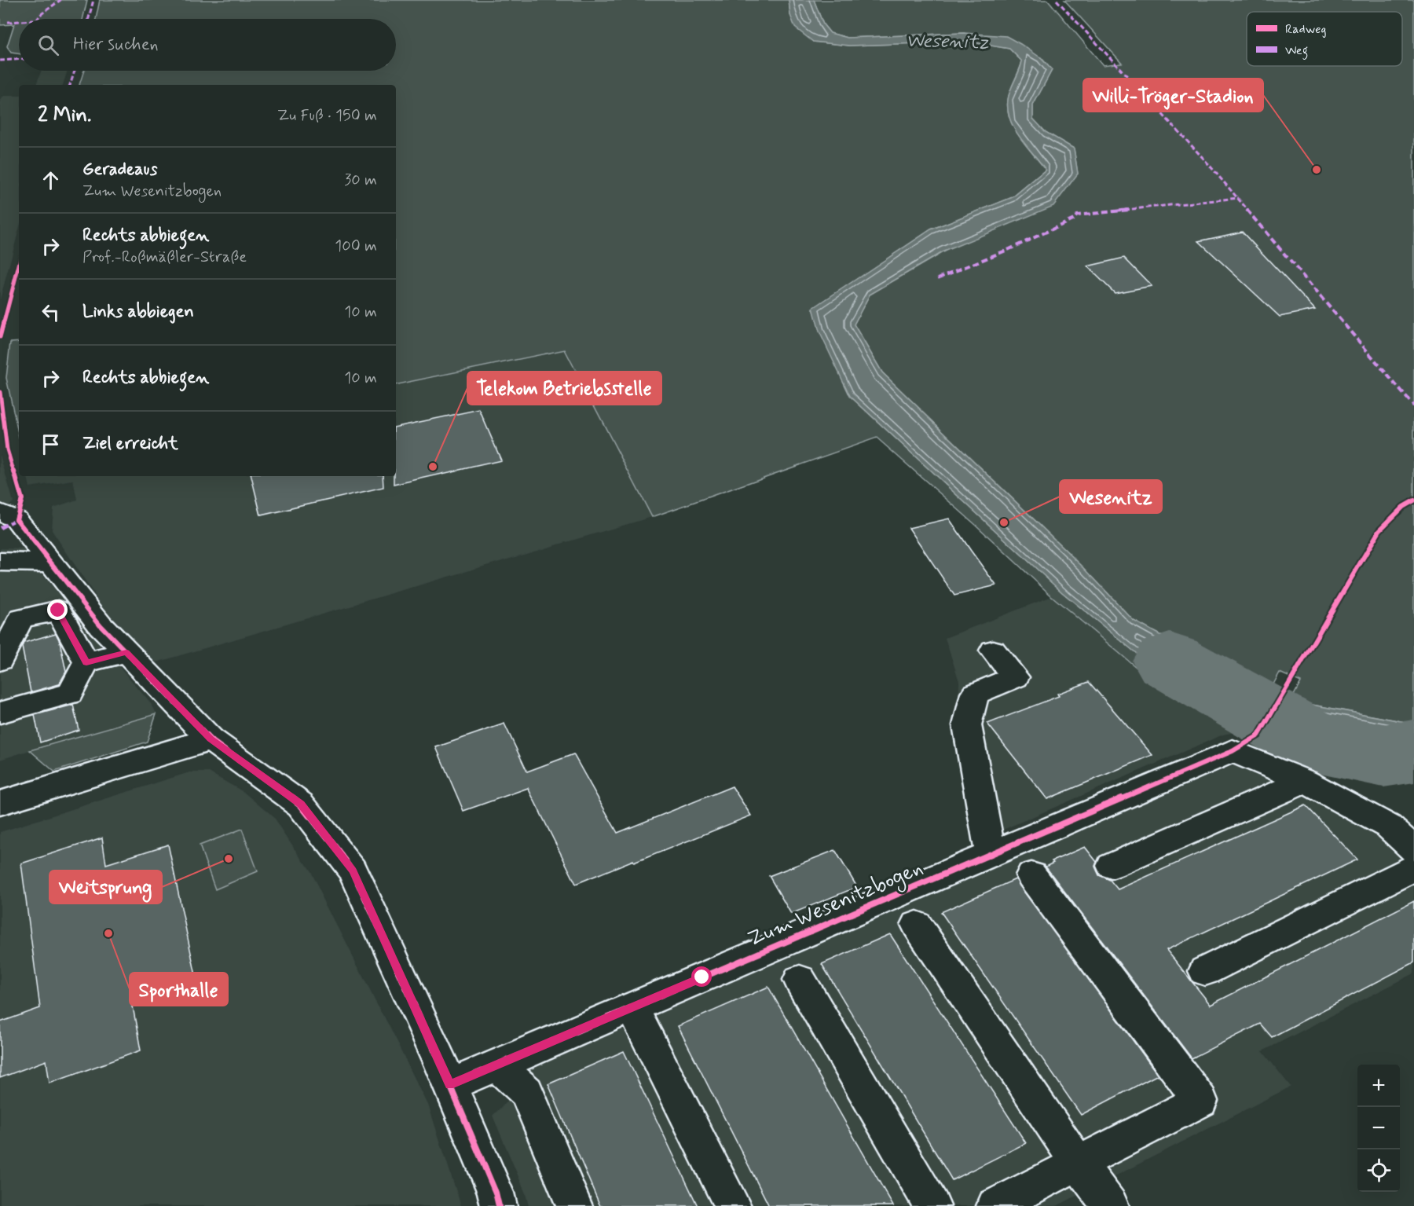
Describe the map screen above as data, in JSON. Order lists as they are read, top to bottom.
{
  "streets": {
    "street": ["Zum Wesenitzbogen"]
  },
  "water": ["Wesenitz"],
  "places": [
    "Willi-Tröger-Stadion",
    "Telekom Betriebsstelle",
    "Wesenitz",
    "Weitsprung",
    "Sporthalle"
  ],
  "legend": ["Radweg", "Weg"],
  "page": {
    "search": "Hier suchen",
    "heading": ["2 Min.", "Zu Fuß · 150 m"],
    "list": [
      ["Geradeaus", "Zum Wesenitzbogen", "30 m"],
      ["Rechts abbiegen", "Prof.-Roßmäßler-Straße", "100 m"],
      ["Links abbiegen", "10 m"],
      ["Rechts abbiegen", "10 m"],
      "Ziel erreicht"
    ],
    "map_buttons": ["+", "−"]
  }
}
